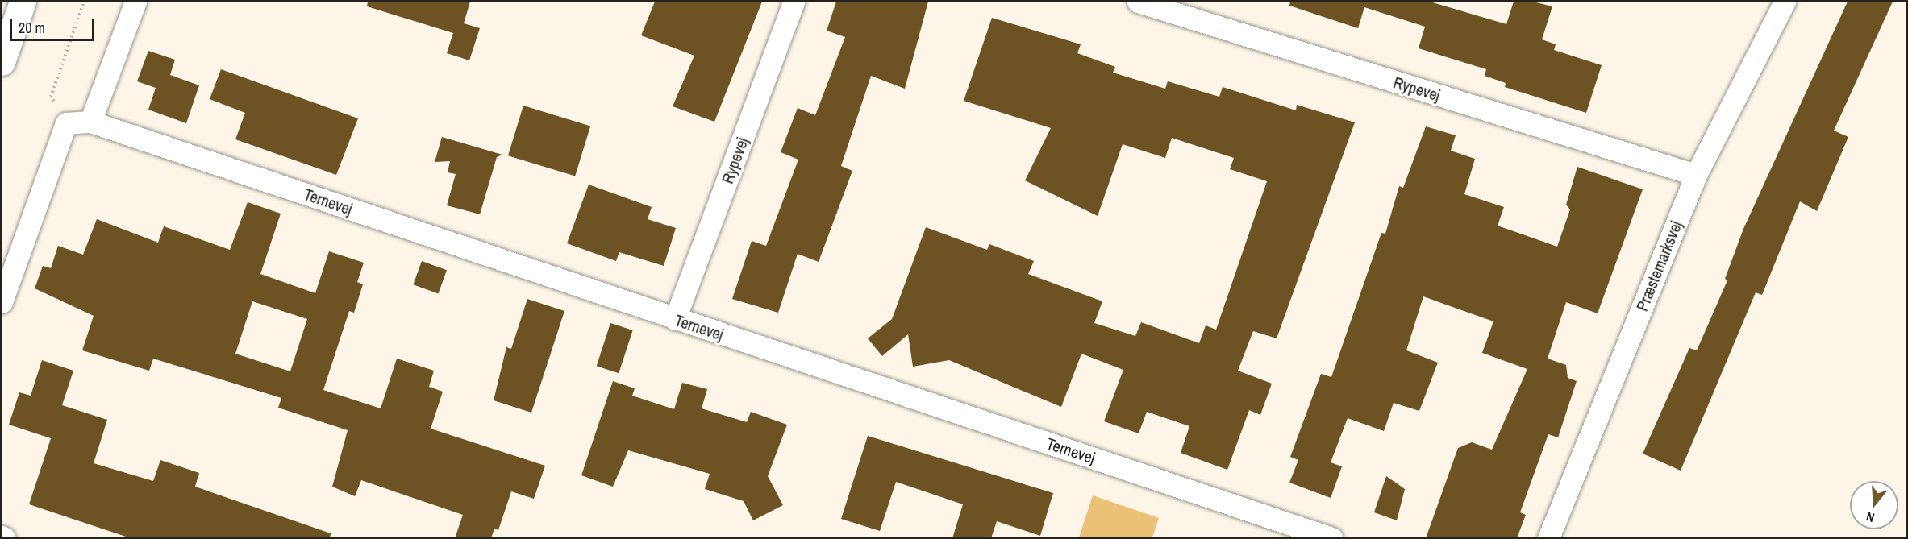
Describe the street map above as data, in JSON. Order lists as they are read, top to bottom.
{
  "streets": {
    "street": ["Rypevej", "Ternevej", "Præstemarksvej"]
  },
  "crossings": [
    ["Rypevej", "Ternevej"],
    ["Rypevej", "Præstemarksvej"]
  ],
  "scale_bar": "20 m",
  "north": "bottom"
}
